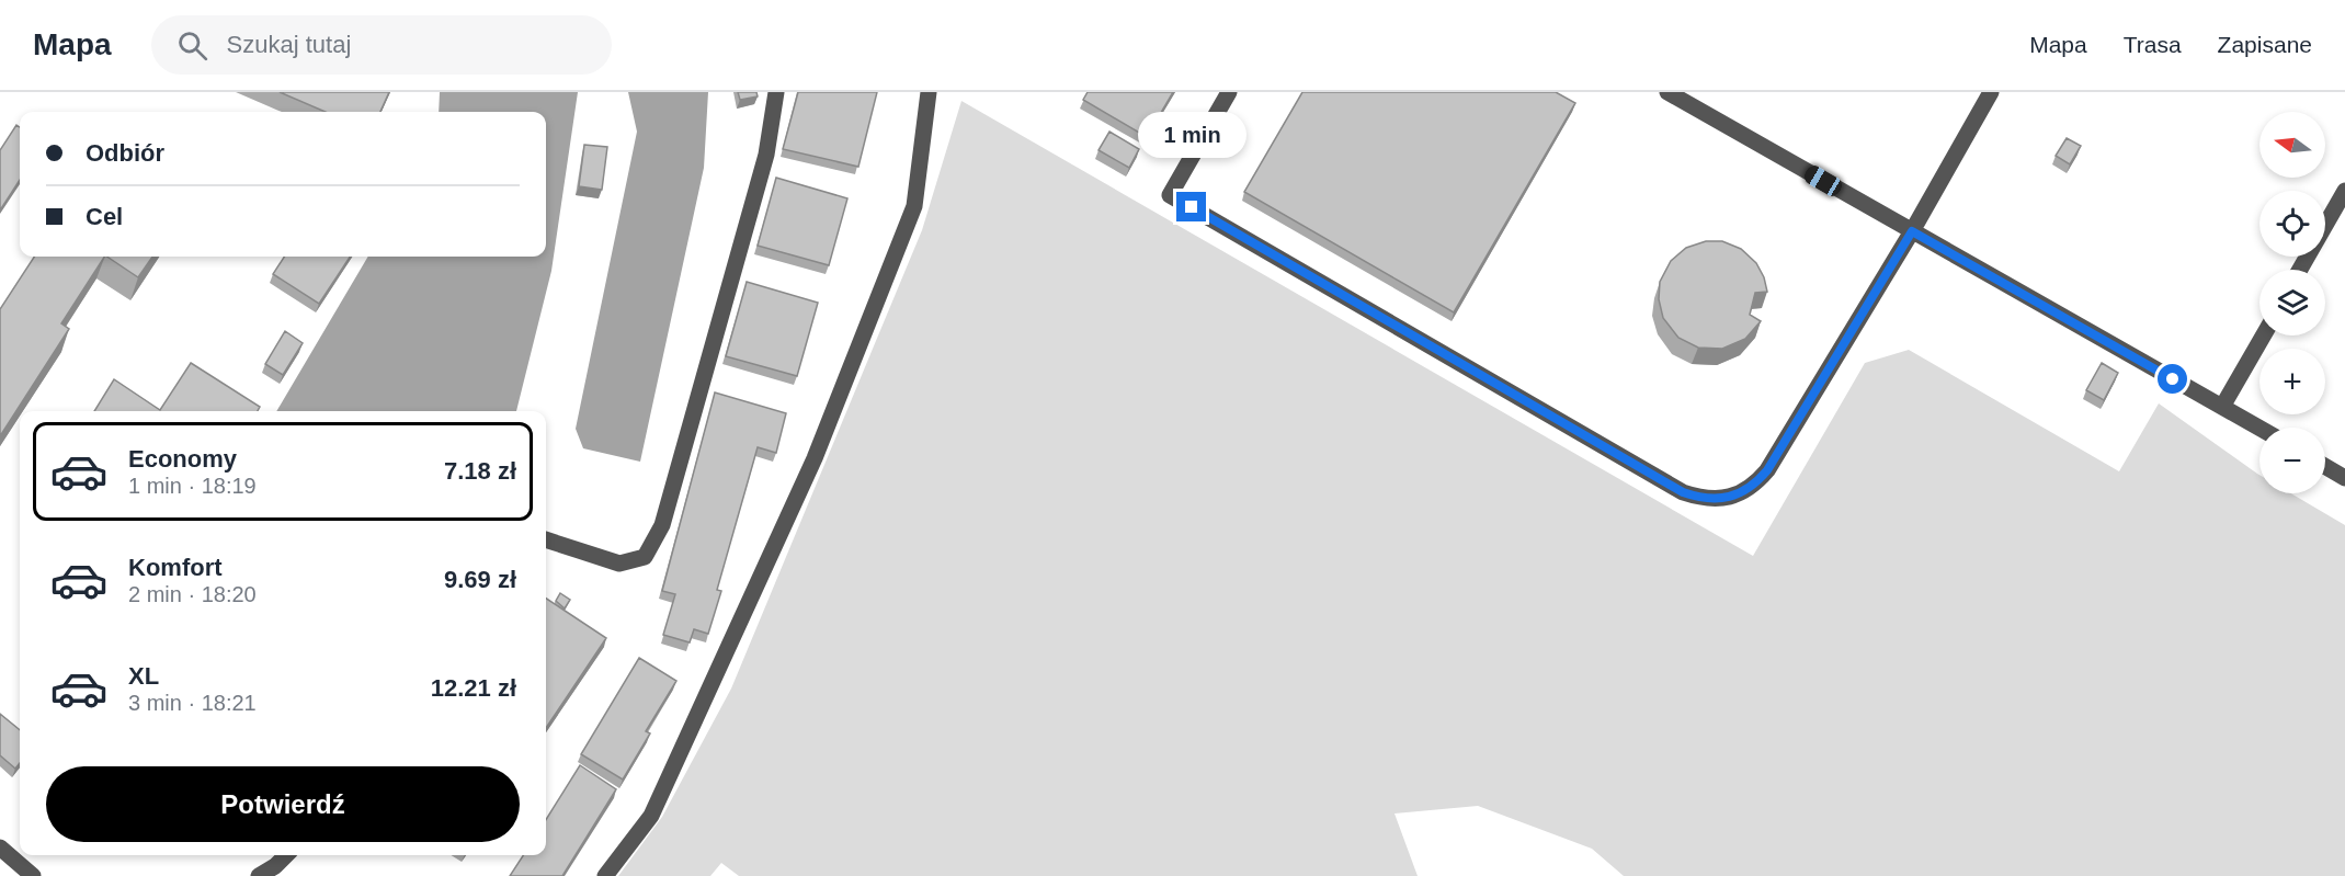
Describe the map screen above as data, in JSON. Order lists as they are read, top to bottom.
{
  "north": "left",
  "page": {
    "header": "Mapa",
    "search": "Szukaj tutaj",
    "nav": ["Mapa", "Trasa", "Zapisane"],
    "map_buttons": ["+", "−"],
    "bubble": "1 min",
    "banner": ["Odbiór", "Cel"],
    "list": [
      {
        "name": "Economy",
        "note": "1 min · 18:19",
        "value": "7.18 zł"
      },
      {
        "name": "Komfort",
        "note": "2 min · 18:20",
        "value": "9.69 zł"
      },
      {
        "name": "XL",
        "note": "3 min · 18:21",
        "value": "12.21 zł"
      }
    ],
    "buttons": "Potwierdź"
  }
}
